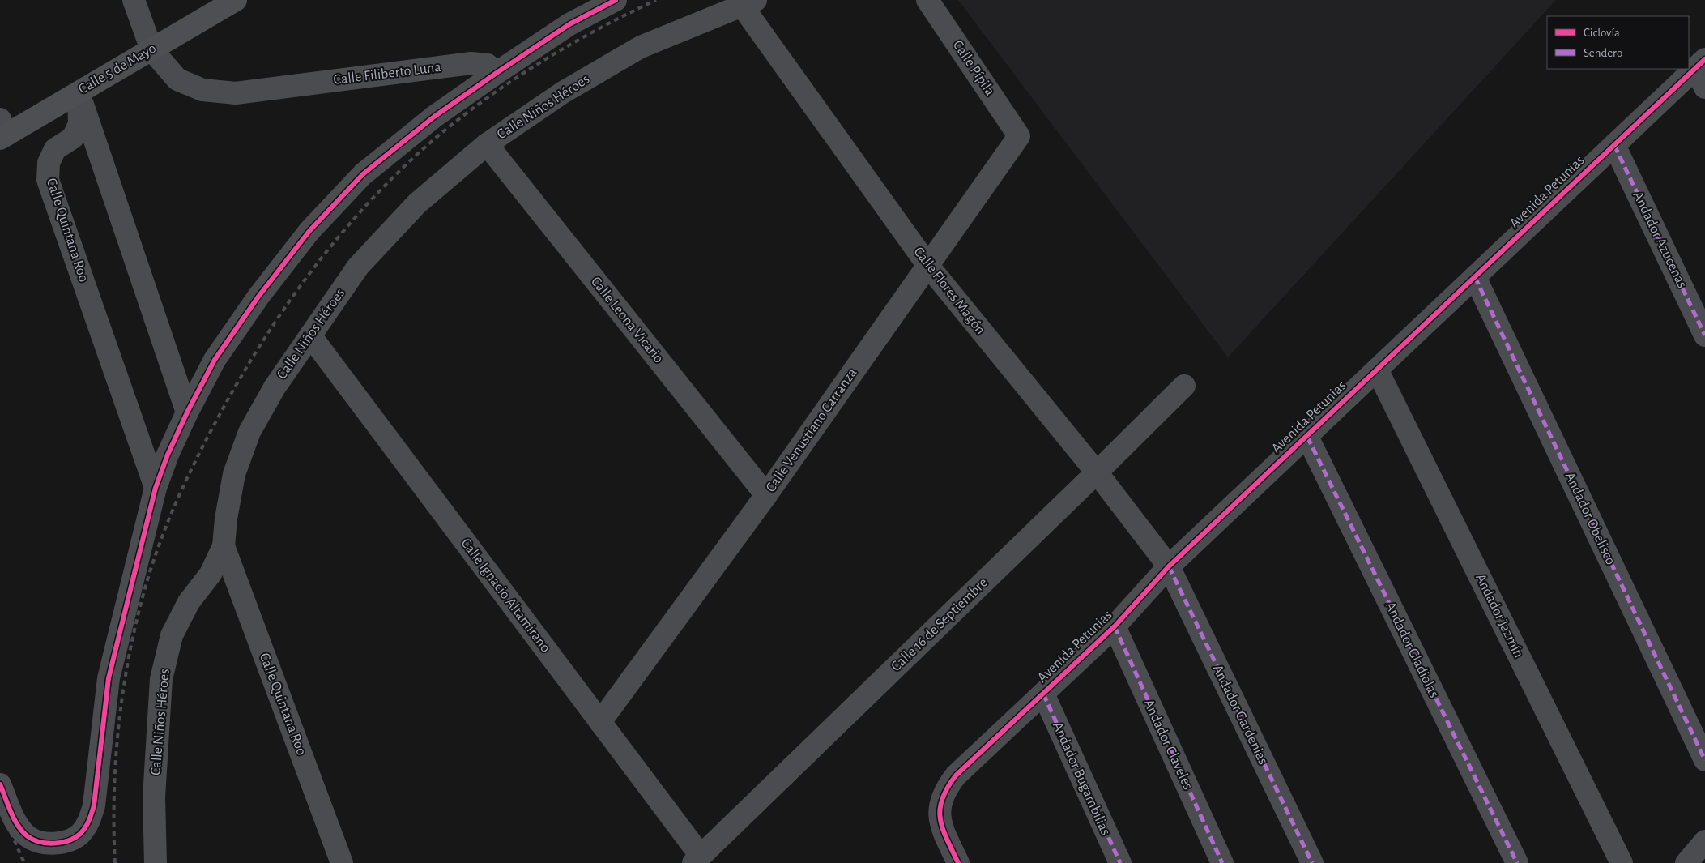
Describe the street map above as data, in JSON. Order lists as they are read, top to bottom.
{
  "streets": {
    "main road": ["Calle 5 de Mayo"],
    "street": [
      "Calle Pípila",
      "Calle Filiberto Luna",
      "Calle Niños Héroes",
      "Avenida Petunias",
      "Calle Quintana Roo",
      "Andador Azucenas",
      "Calle Flores Magón",
      "Calle Leona Vicario",
      "Calle Venustiano Carranza",
      "Andador Obelisco",
      "Calle Ignacio Altamirano",
      "Andador Jazmín",
      "Calle 16 de Septiembre",
      "Andador Gladiolas",
      "Andador Gardenias",
      "Andador Claveles",
      "Andador Bugambilias"
    ]
  },
  "crossings": [
    ["Calle Pípila", "Calle Venustiano Carranza"],
    ["Calle 5 de Mayo", "Calle Filiberto Luna"],
    ["Calle 5 de Mayo", "Calle Quintana Roo"],
    ["Calle Niños Héroes", "Calle Quintana Roo"],
    ["Calle Niños Héroes", "Calle Flores Magón"],
    ["Calle Niños Héroes", "Calle Leona Vicario"],
    ["Calle Niños Héroes", "Calle Ignacio Altamirano"],
    ["Avenida Petunias", "Andador Azucenas"],
    ["Avenida Petunias", "Calle Flores Magón"],
    ["Avenida Petunias", "Andador Obelisco"],
    ["Avenida Petunias", "Andador Jazmín"],
    ["Avenida Petunias", "Andador Gladiolas"],
    ["Avenida Petunias", "Andador Gardenias"],
    ["Avenida Petunias", "Andador Claveles"],
    ["Avenida Petunias", "Andador Bugambilias"],
    ["Calle Flores Magón", "Calle Venustiano Carranza"],
    ["Calle Flores Magón", "Calle 16 de Septiembre"],
    ["Calle Flores Magón", "Andador Gardenias"],
    ["Calle Leona Vicario", "Calle Venustiano Carranza"],
    ["Calle Venustiano Carranza", "Calle Ignacio Altamirano"],
    ["Calle Ignacio Altamirano", "Calle 16 de Septiembre"]
  ],
  "legend": ["Ciclovía", "Sendero"]
}
